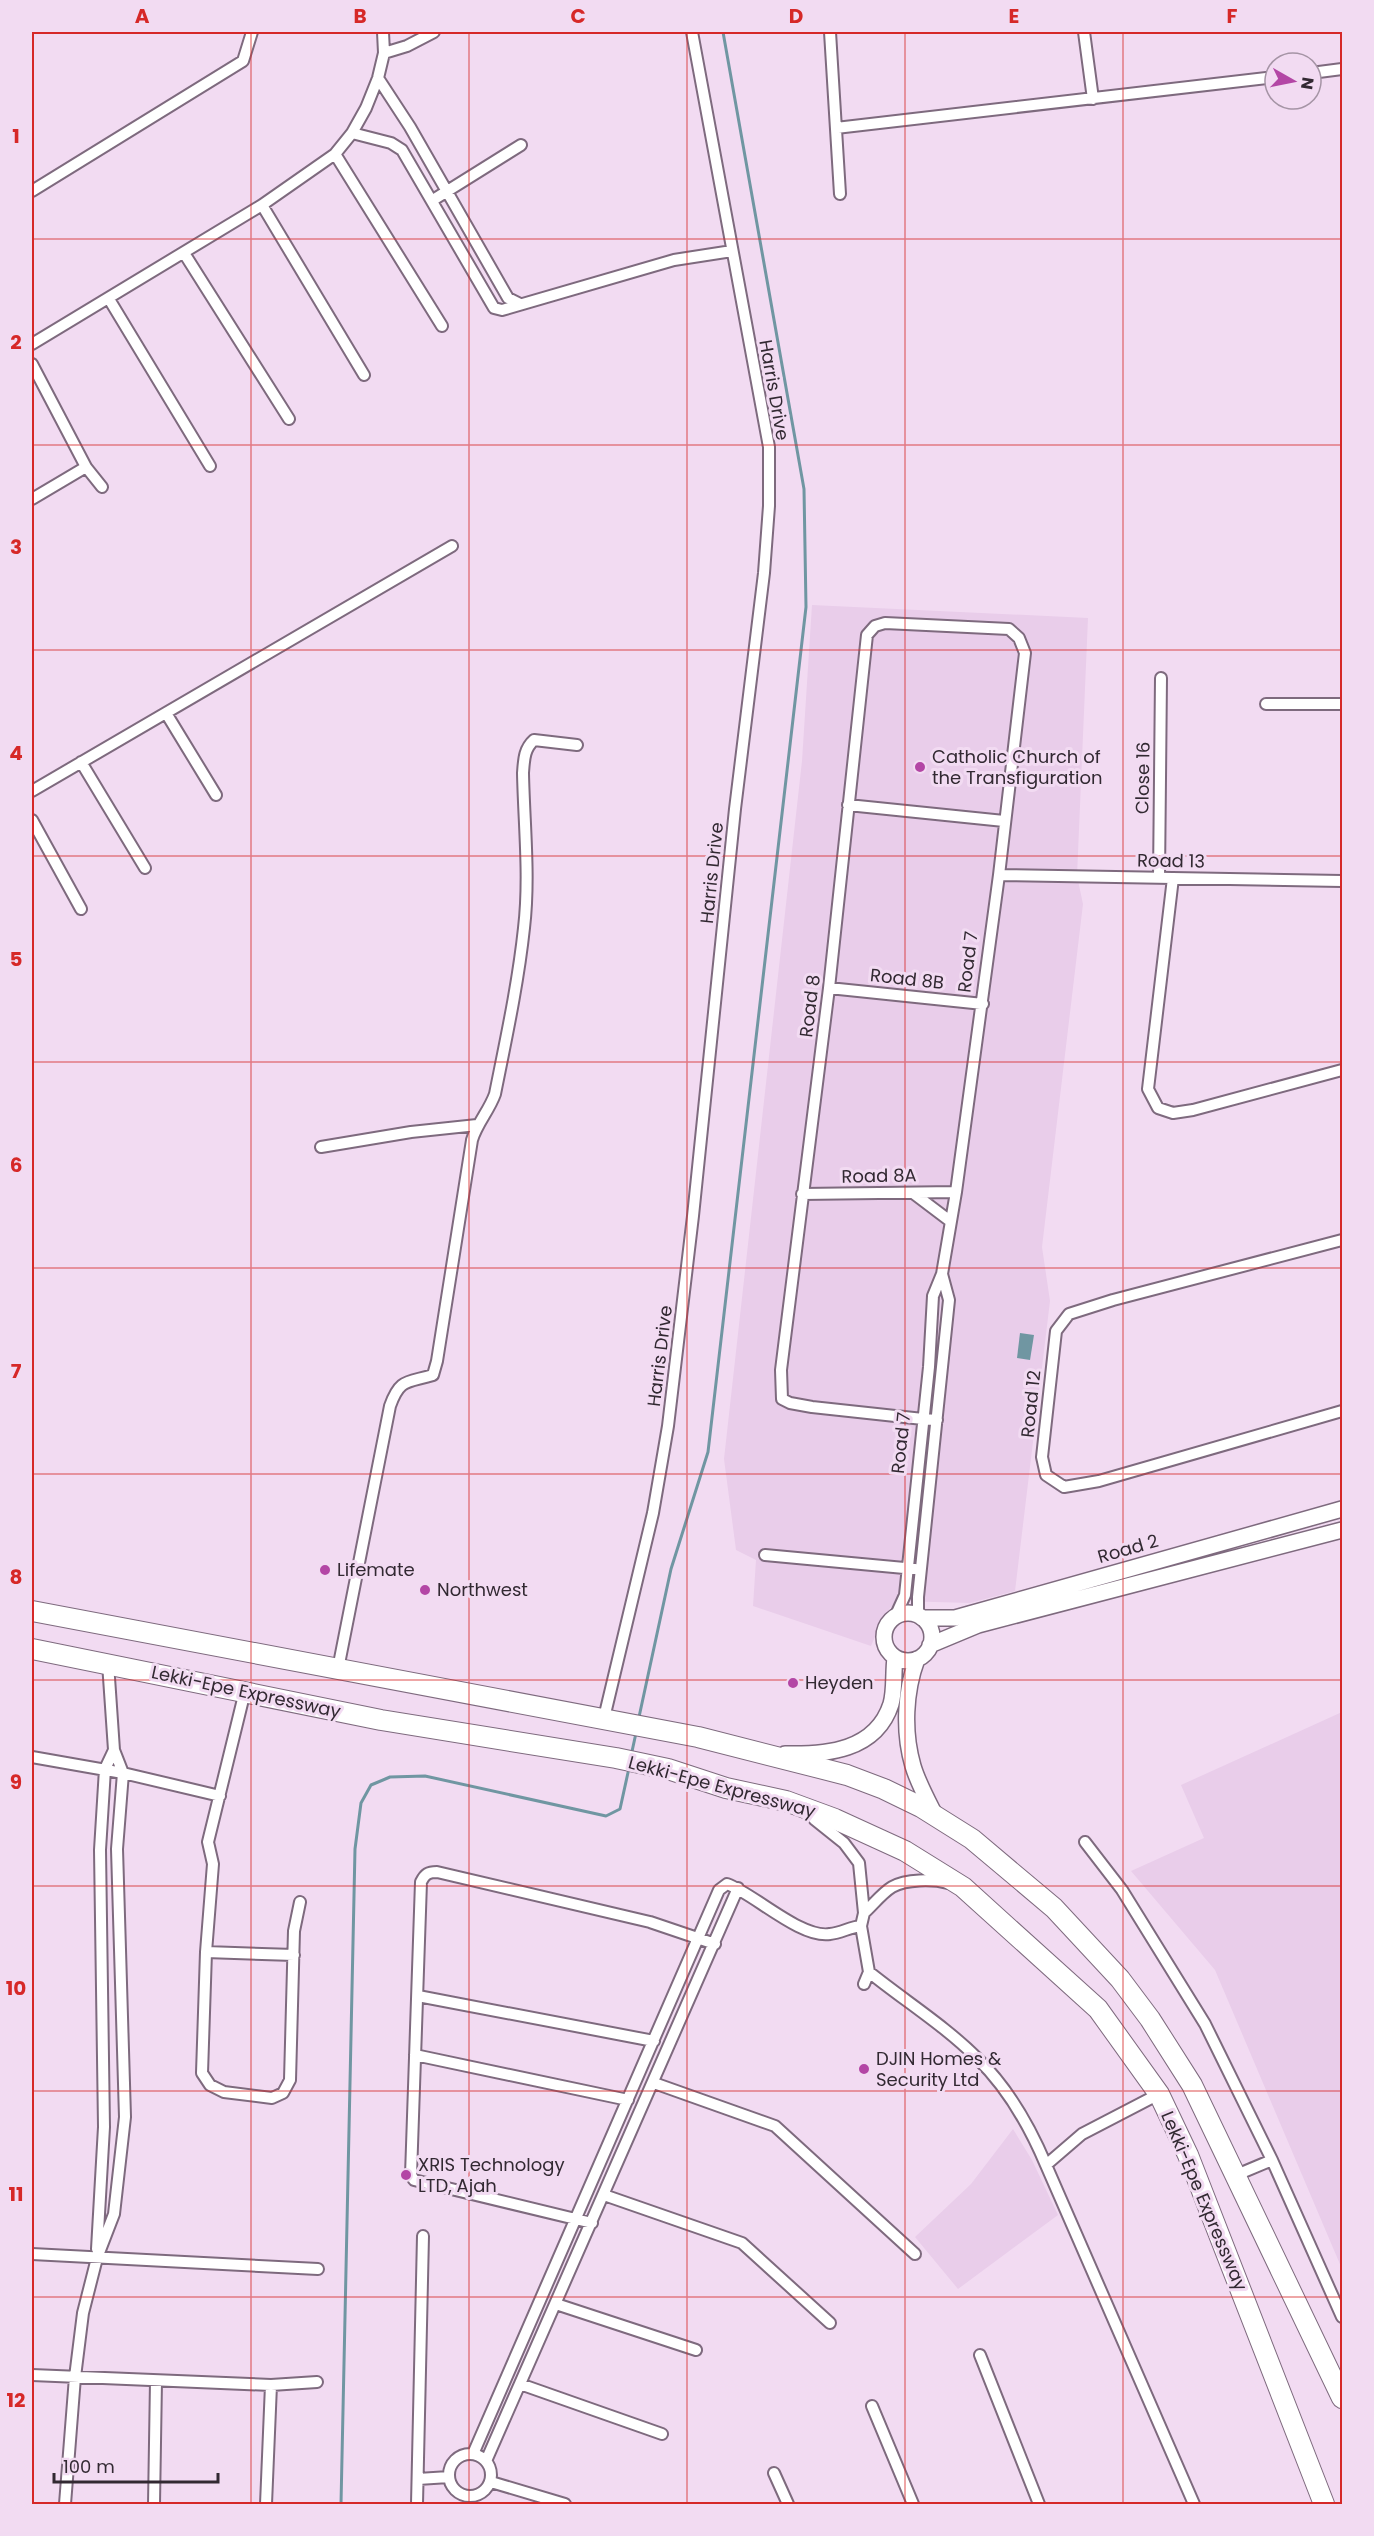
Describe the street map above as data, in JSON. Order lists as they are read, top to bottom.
{
  "streets": {
    "highway": ["Lekki-Epe Expressway"],
    "street": [
      "Harris Drive",
      "Close 16",
      "Road 13",
      "Road 7",
      "Road 8B",
      "Road 8",
      "Road 8A",
      "Road 12",
      "Road 2"
    ]
  },
  "crossings": [
    ["Harris Drive", "Lekki-Epe Expressway"],
    ["Close 16", "Road 13"],
    ["Road 13", "Road 7"],
    ["Road 7", "Road 8B"],
    ["Road 7", "Road 8"],
    ["Road 7", "Road 8A"],
    ["Road 7", "Road 2"],
    ["Road 8B", "Road 8"],
    ["Road 8", "Road 8A"]
  ],
  "places": [
    "Catholic Church of the Transfiguration",
    "Lifemate",
    "Northwest",
    "Heyden",
    "DJIN Homes & Security Ltd",
    "XRIS Technology LTD, Ajah"
  ],
  "scale_bar": "100 m",
  "north": "right",
  "grid": {
    "columns": [
      "A",
      "B",
      "C",
      "D",
      "E",
      "F"
    ],
    "rows": [
      "1",
      "2",
      "3",
      "4",
      "5",
      "6",
      "7",
      "8",
      "9",
      "10",
      "11",
      "12"
    ]
  }
}
